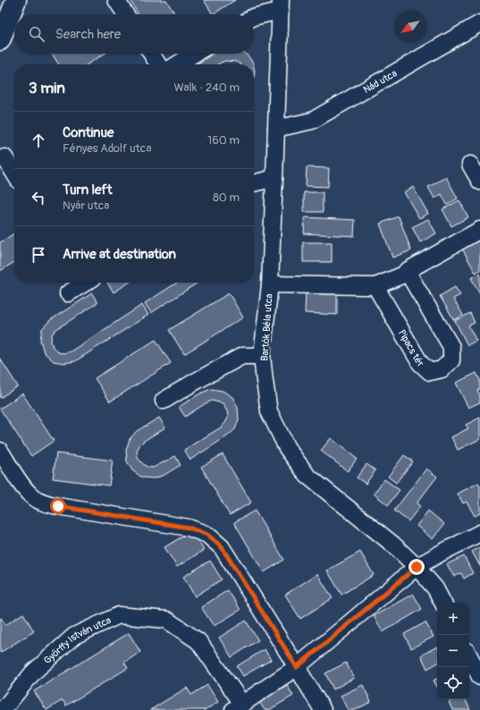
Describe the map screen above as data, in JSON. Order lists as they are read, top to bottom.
{
  "streets": {
    "street": [
      "Nád utca",
      "Bartók Béla utca",
      "Pipacs tér",
      "Győrffy István utca"
    ]
  },
  "crossings": [
    ["Nád utca", "Bartók Béla utca"]
  ],
  "north": "bottom left",
  "page": {
    "search": "Search here",
    "heading": ["3 min", "Walk · 240 m"],
    "list": [
      ["Continue", "Fényes Adolf utca", "160 m"],
      ["Turn left", "Nyár utca", "80 m"],
      "Arrive at destination"
    ],
    "map_buttons": ["+", "−"]
  }
}
